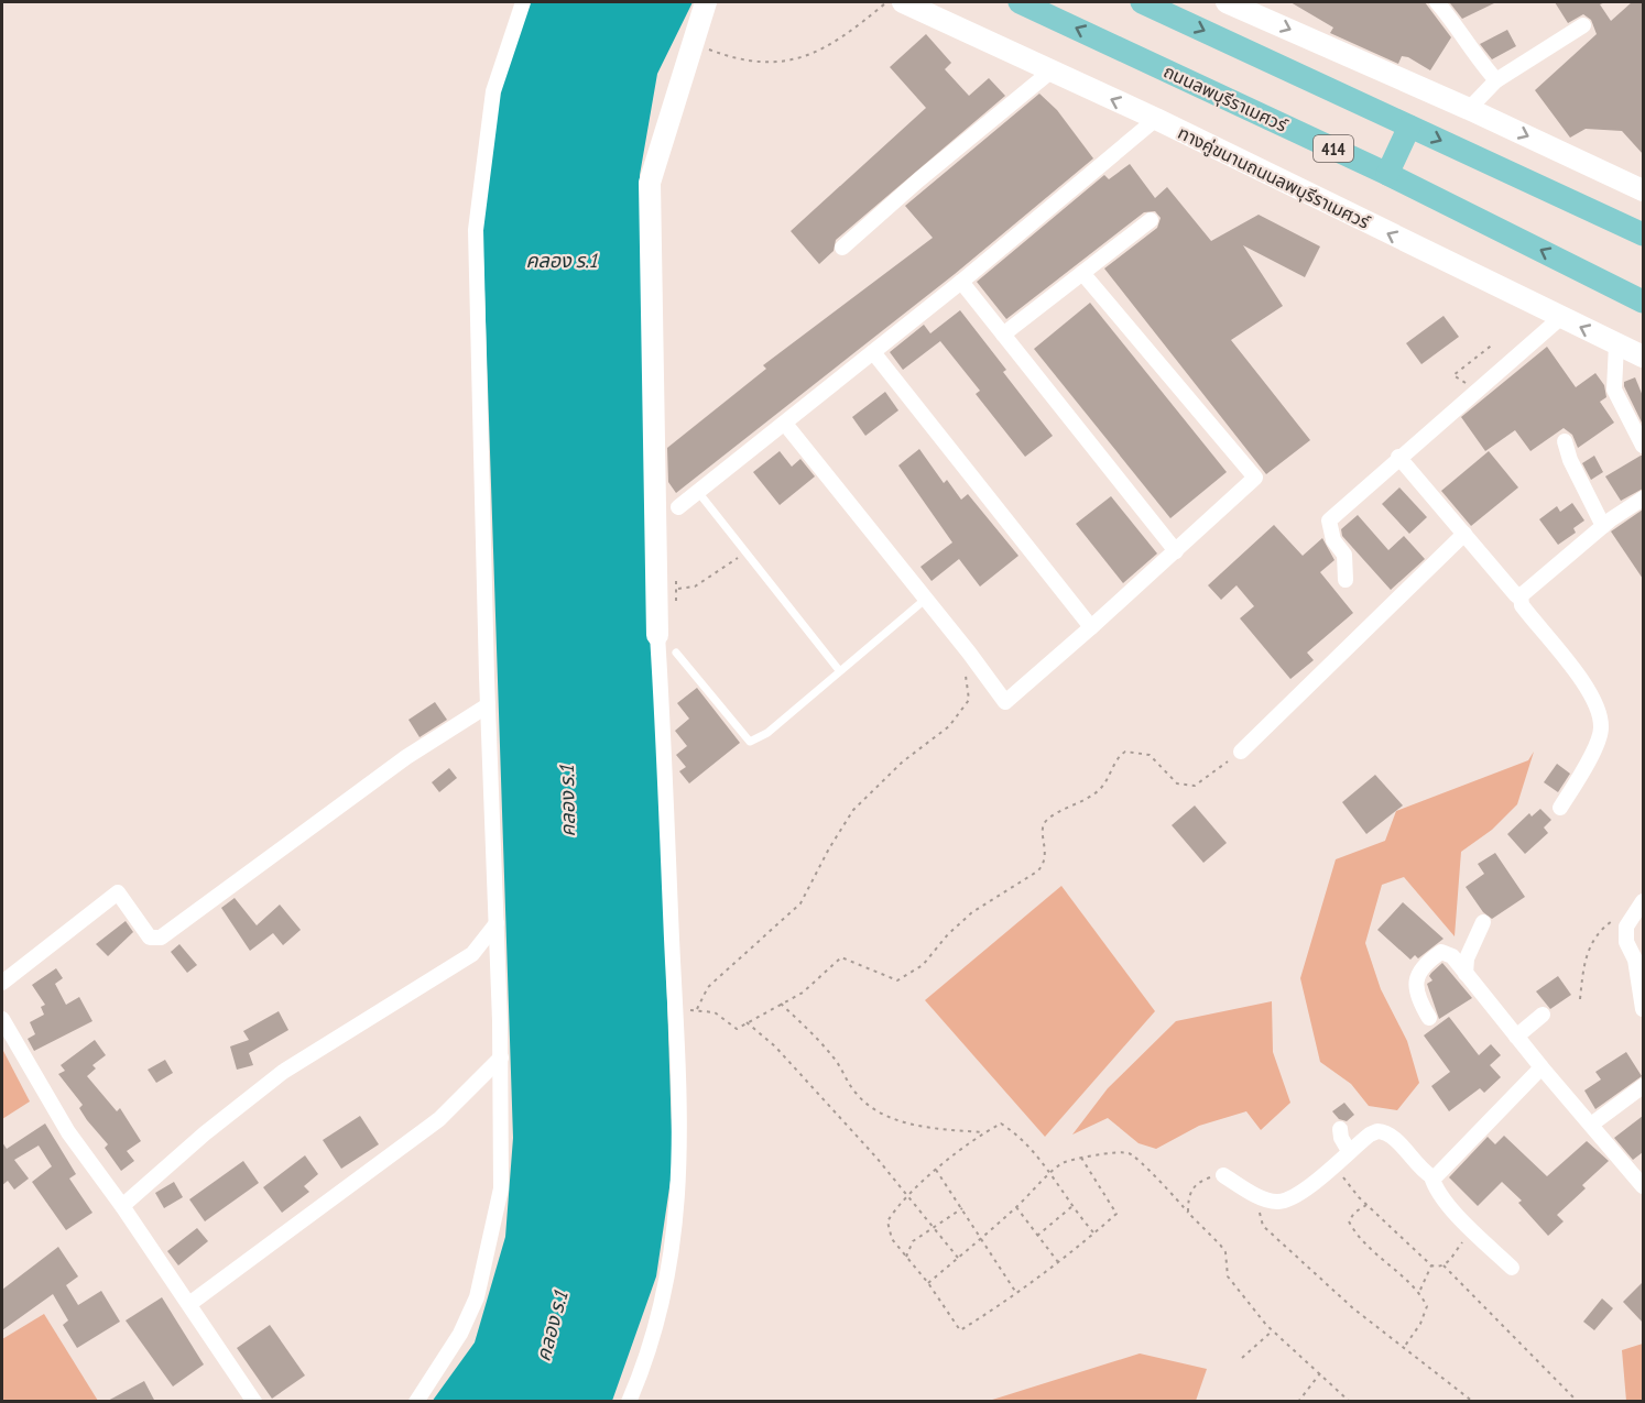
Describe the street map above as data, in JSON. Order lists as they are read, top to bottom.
{
  "streets": {
    "main road": ["ถนนลพบุรีราเมศวร์", "414", "ทางคู่ขนานถนนลพบุรีราเมศวร์"]
  },
  "water": ["คลอง ร.1"]
}
